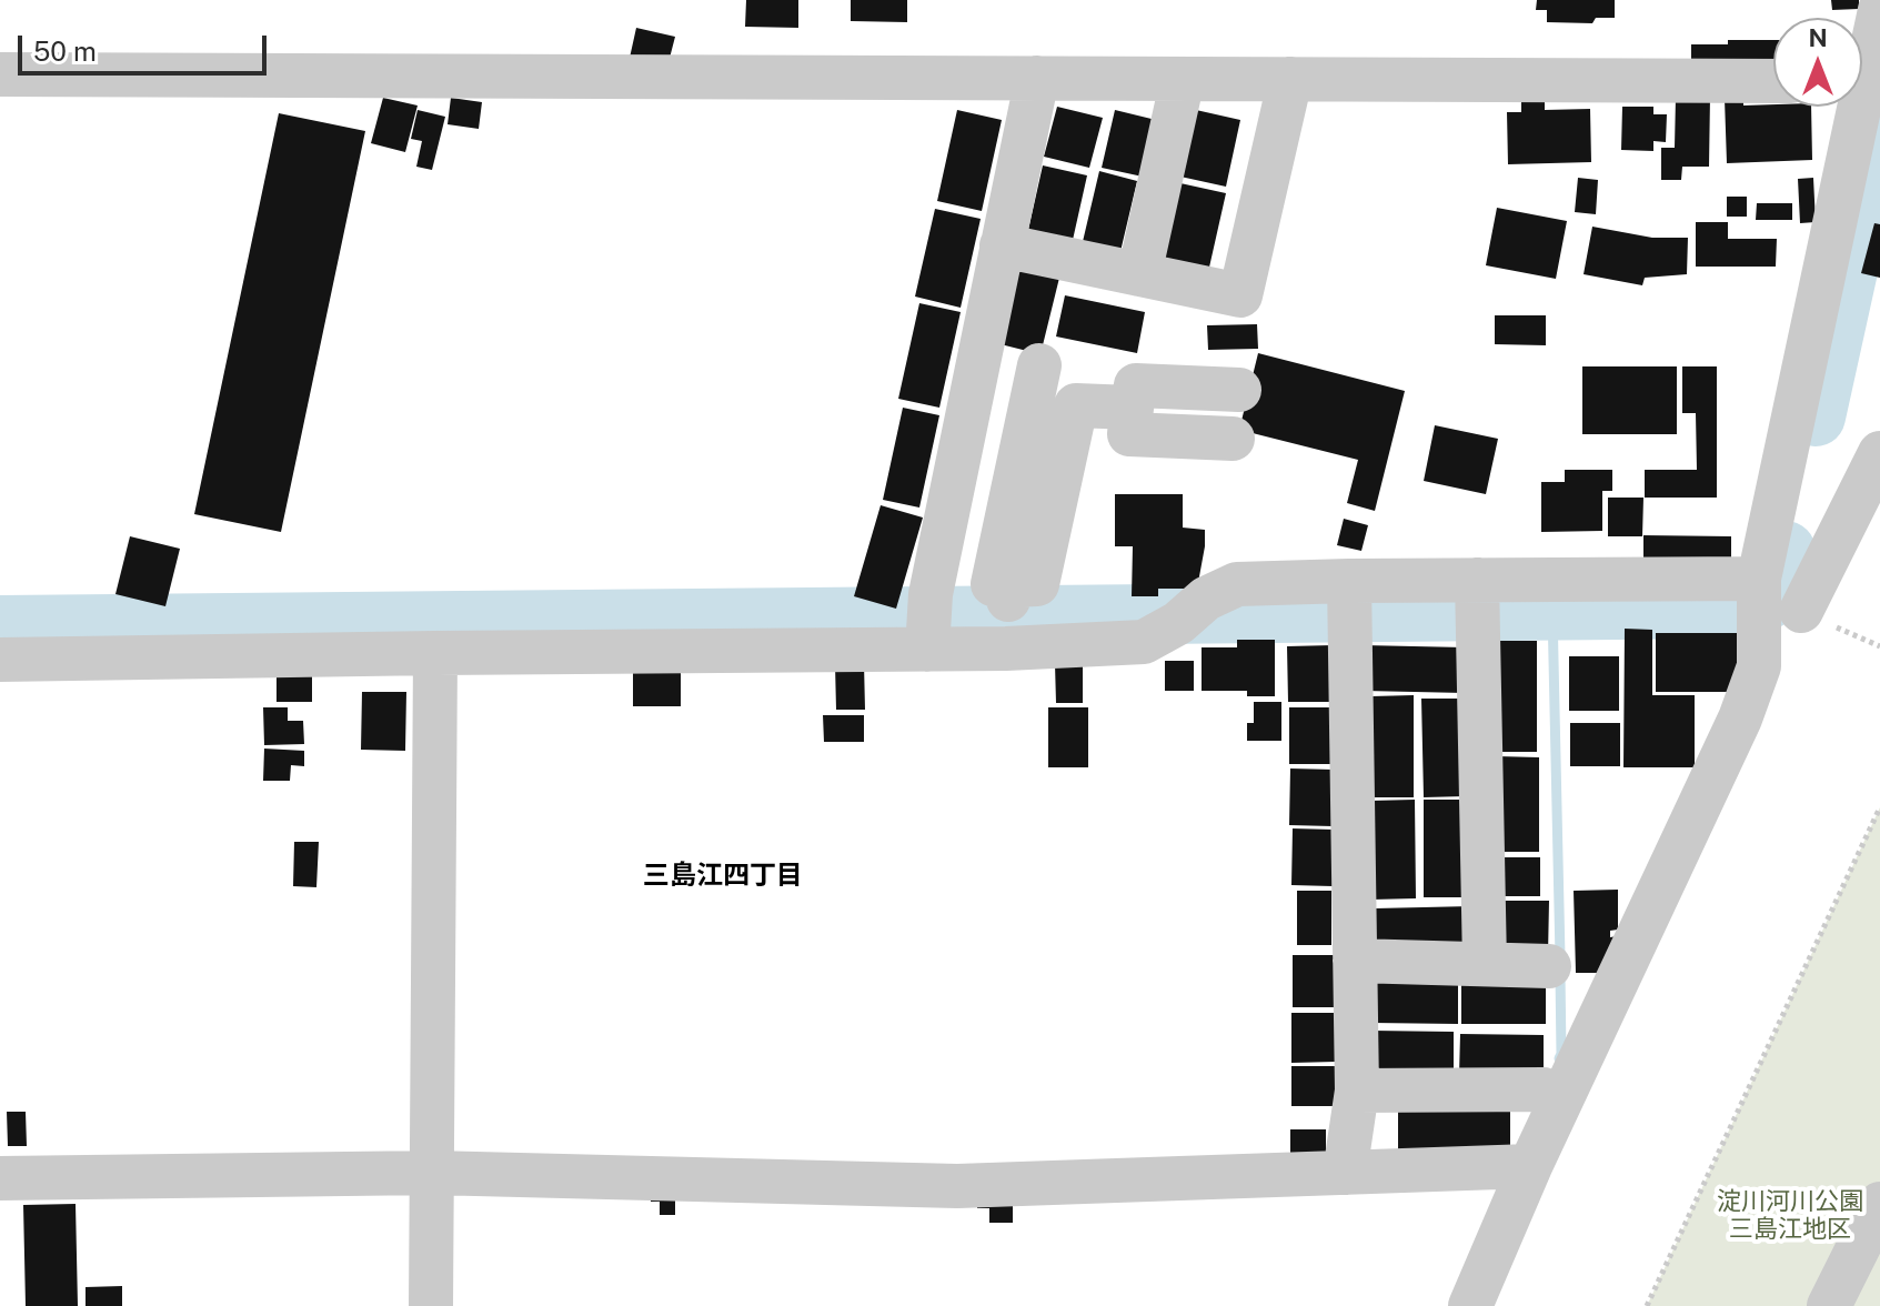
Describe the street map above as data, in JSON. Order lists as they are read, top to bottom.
{
  "districts": ["三島江四丁目"],
  "parks": ["淀川河川公園 三島江地区"],
  "scale_bar": "50 m",
  "north": "top"
}
